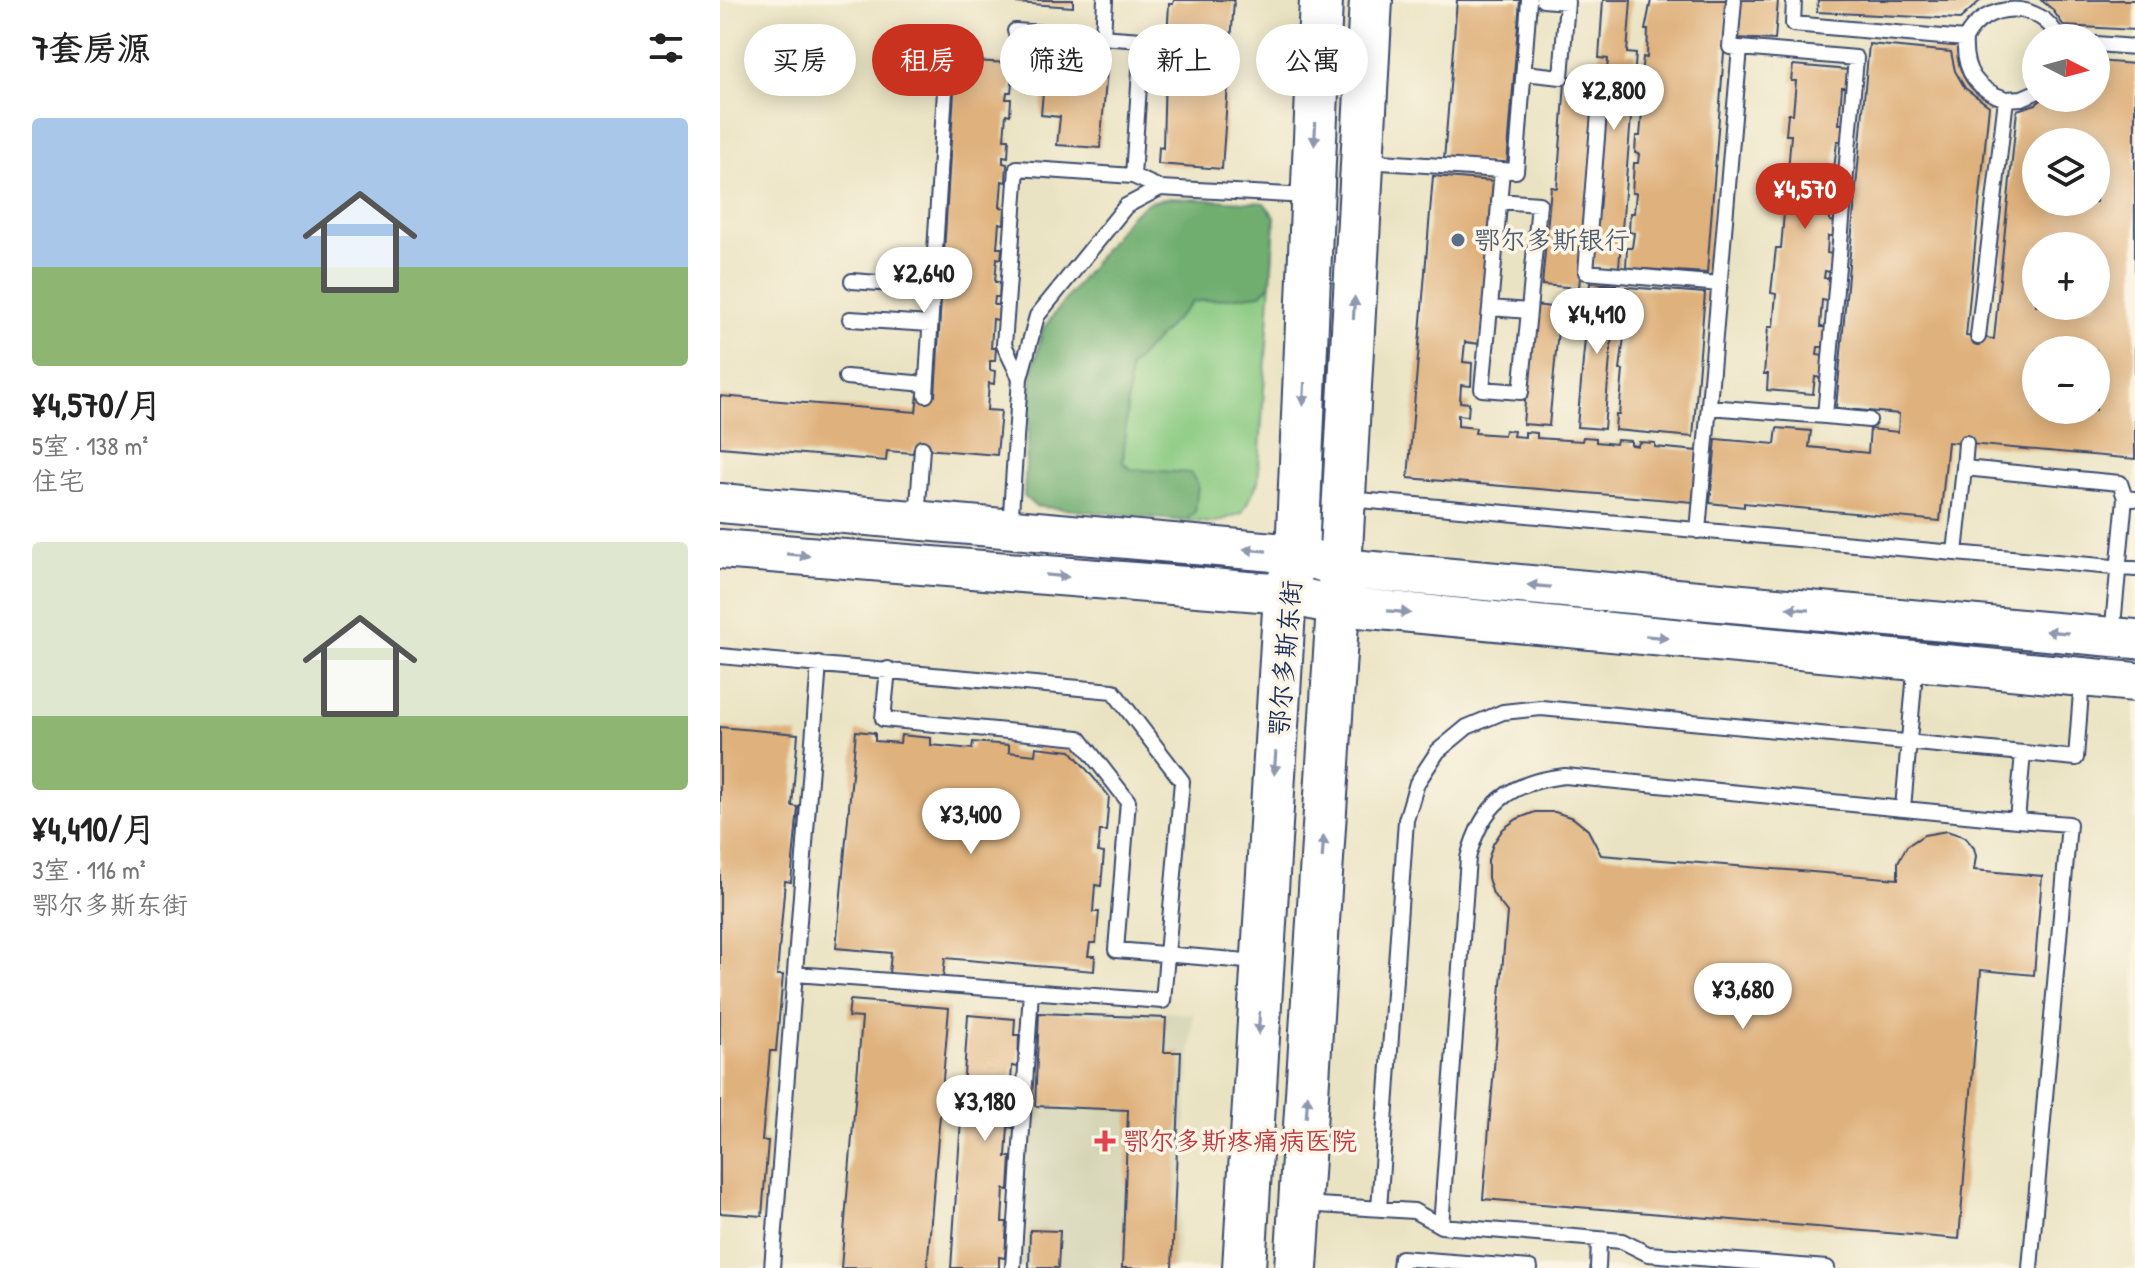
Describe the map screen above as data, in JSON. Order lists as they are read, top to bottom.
{
  "streets": {
    "main road": ["鄂尔多斯东街"]
  },
  "places": {
    "other": ["鄂尔多斯银行"],
    "health": ["鄂尔多斯疼痛病医院"]
  },
  "north": "right",
  "page": {
    "heading": "7套房源",
    "map_buttons": ["+", "−"],
    "chip": [
      "买房",
      "租房",
      "筛选",
      "新上",
      "公寓"
    ],
    "price": [
      "¥2,800",
      "¥4,570",
      "¥2,640",
      "¥4,410",
      "¥3,400",
      "¥3,680",
      "¥3,180"
    ],
    "list": [
      {
        "name": "¥4,570/月",
        "note": "5室 · 138 m² · 住宅"
      },
      {
        "name": "¥4,410/月",
        "note": "3室 · 116 m² · 鄂尔多斯东街"
      }
    ]
  }
}
